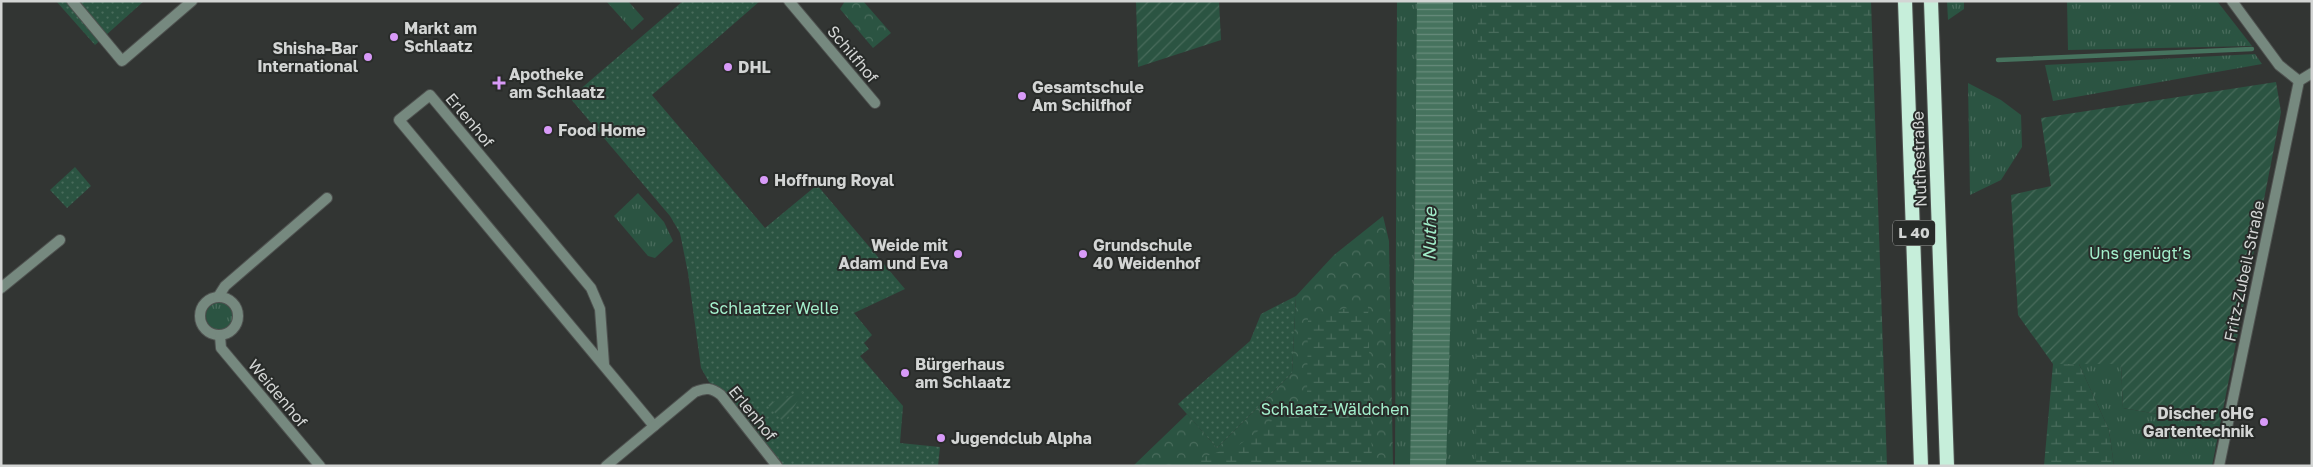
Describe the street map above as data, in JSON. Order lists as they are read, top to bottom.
{
  "streets": {
    "highway": ["Nuthestraße", "L 40"],
    "street": [
      "Schilfhof",
      "Erlenhof",
      "Fritz-Zubeil-Straße",
      "Weidenhof"
    ]
  },
  "water": ["Nuthe"],
  "parks": ["Uns genügt’s", "Schlaatzer Welle", "Schlaatz-Wäldchen"],
  "places": {
    "other": [
      "Markt am Schlaatz",
      "Shisha-Bar International",
      "DHL",
      "Gesamtschule Am Schilfhof",
      "Food Home",
      "Hoffnung Royal",
      "Weide mit Adam und Eva",
      "Grundschule 40 Weidenhof",
      "Bürgerhaus am Schlaatz",
      "Discher oHG Gartentechnik",
      "Jugendclub Alpha"
    ],
    "health": ["Apotheke am Schlaatz"]
  }
}
